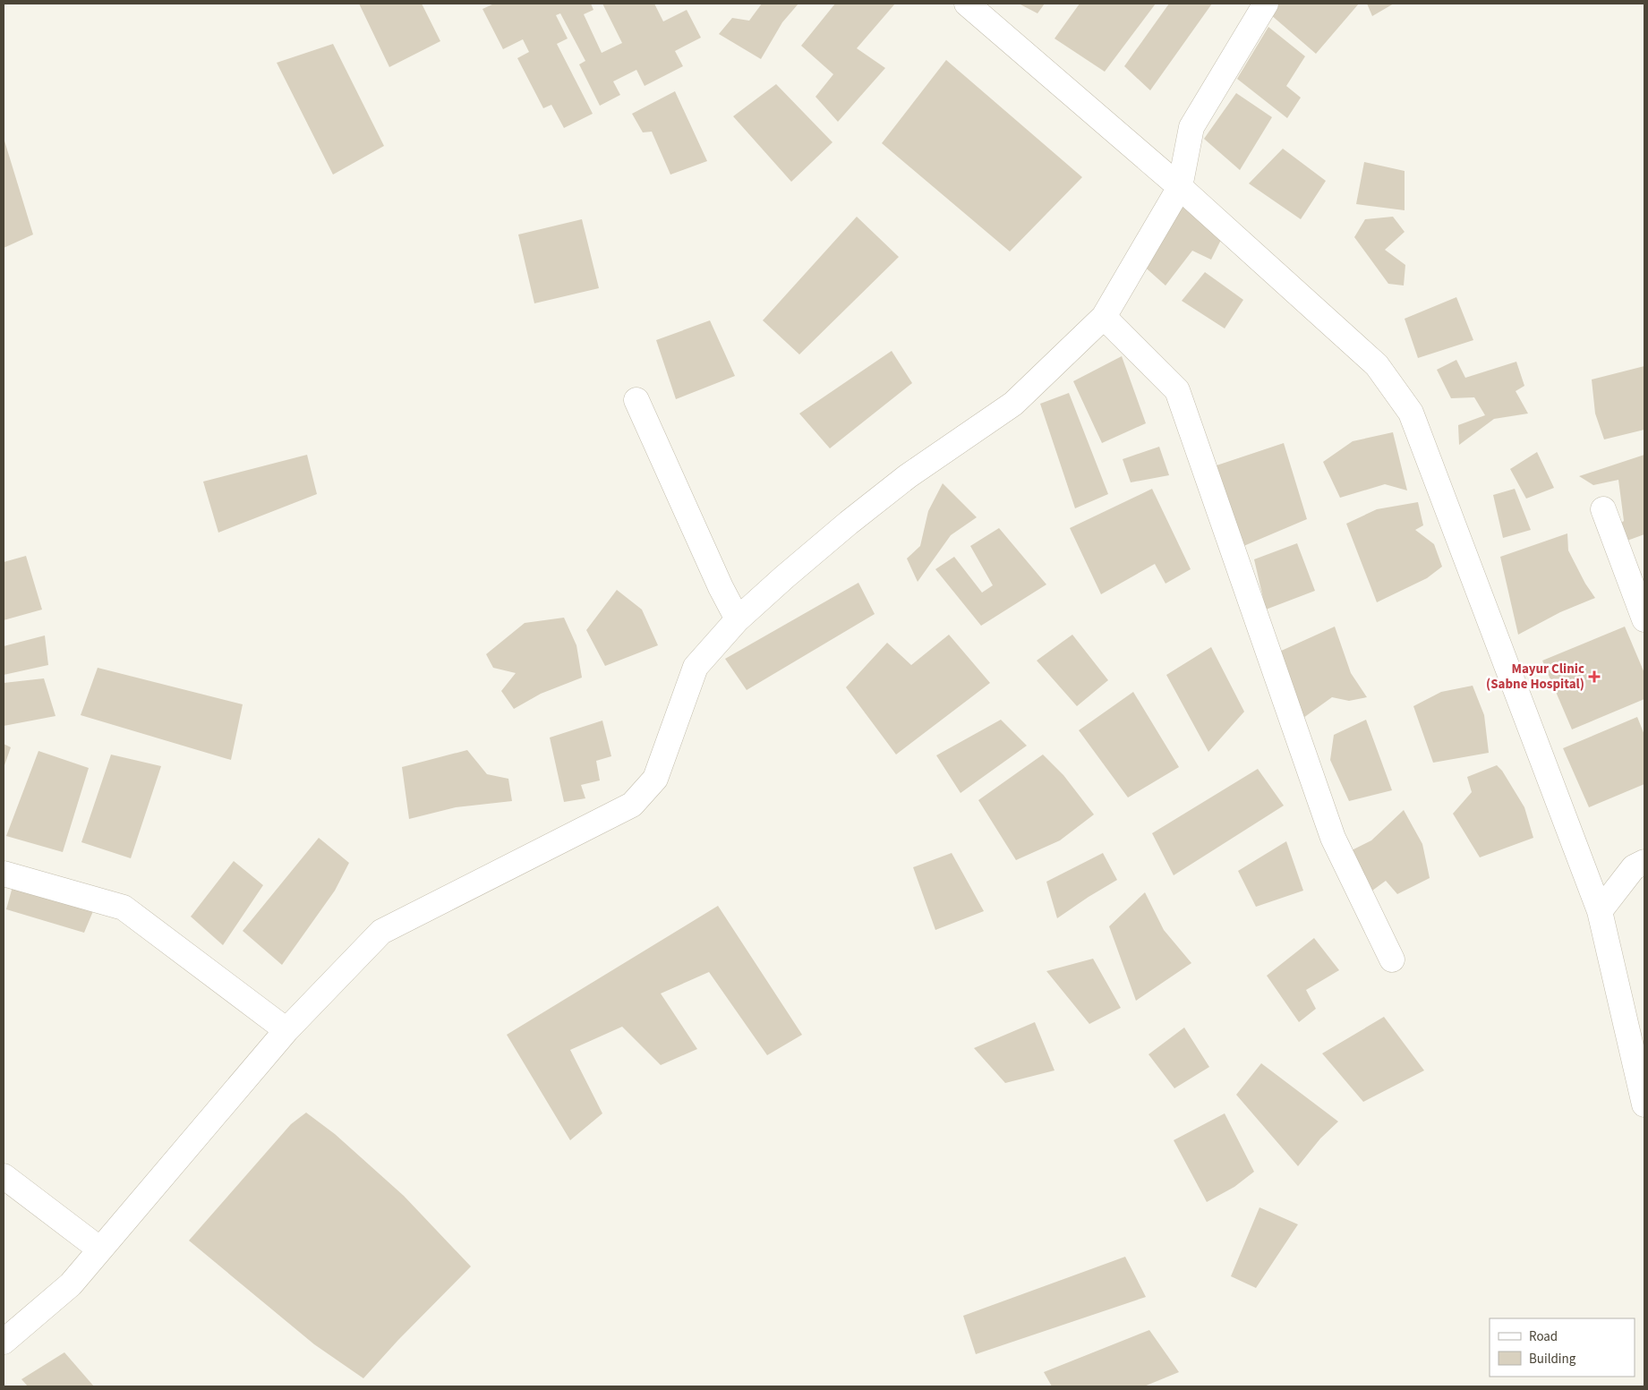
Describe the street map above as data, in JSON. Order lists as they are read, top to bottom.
{
  "places": {
    "health": ["Mayur Clinic (Sabne Hospital)"]
  },
  "legend": ["Road", "Building"]
}
